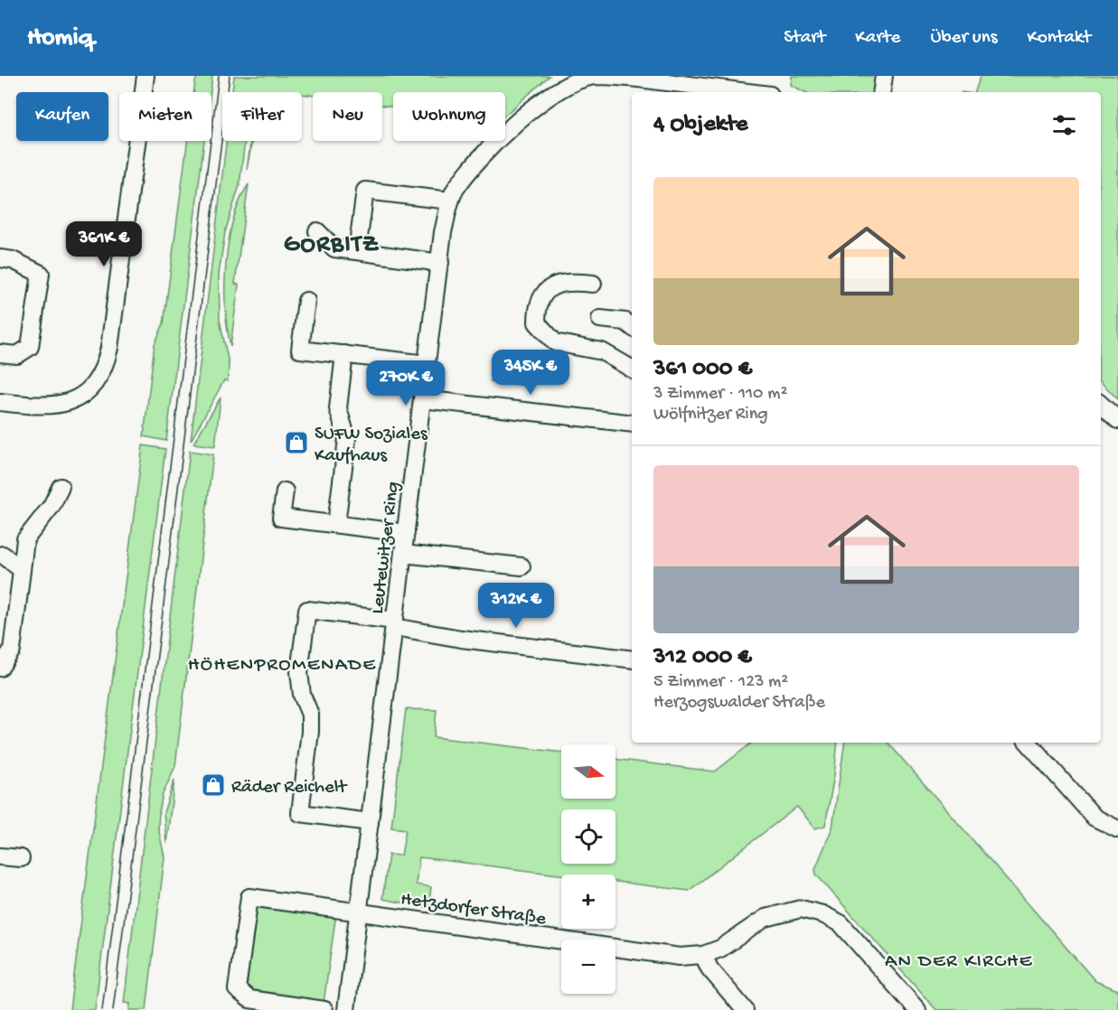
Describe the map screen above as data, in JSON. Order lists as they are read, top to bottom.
{
  "streets": {
    "street": ["Leutewitzer Ring", "Hetzdorfer Straße"]
  },
  "crossings": [
    ["Leutewitzer Ring", "Hetzdorfer Straße"]
  ],
  "districts": ["GORBITZ", "HÖHENPROMENADE", "AN DER KIRCHE"],
  "places": {
    "shop": ["SUFW Soziales Kaufhaus", "Räder Reichelt"]
  },
  "north": "right",
  "page": {
    "header": "Homiq",
    "nav": [
      "Start",
      "Karte",
      "Über uns",
      "Kontakt"
    ],
    "chip": [
      "Kaufen",
      "Mieten",
      "Filter",
      "Neu",
      "Wohnung"
    ],
    "heading": "4 Objekte",
    "list": [
      {
        "name": "361 000 €",
        "note": "3 Zimmer · 110 m² · Wölfnitzer Ring"
      },
      {
        "name": "312 000 €",
        "note": "5 Zimmer · 123 m² · Herzogswalder Straße"
      }
    ],
    "price": [
      "361K €",
      "345K €",
      "270K €",
      "312K €"
    ],
    "map_buttons": ["+", "−"]
  }
}
